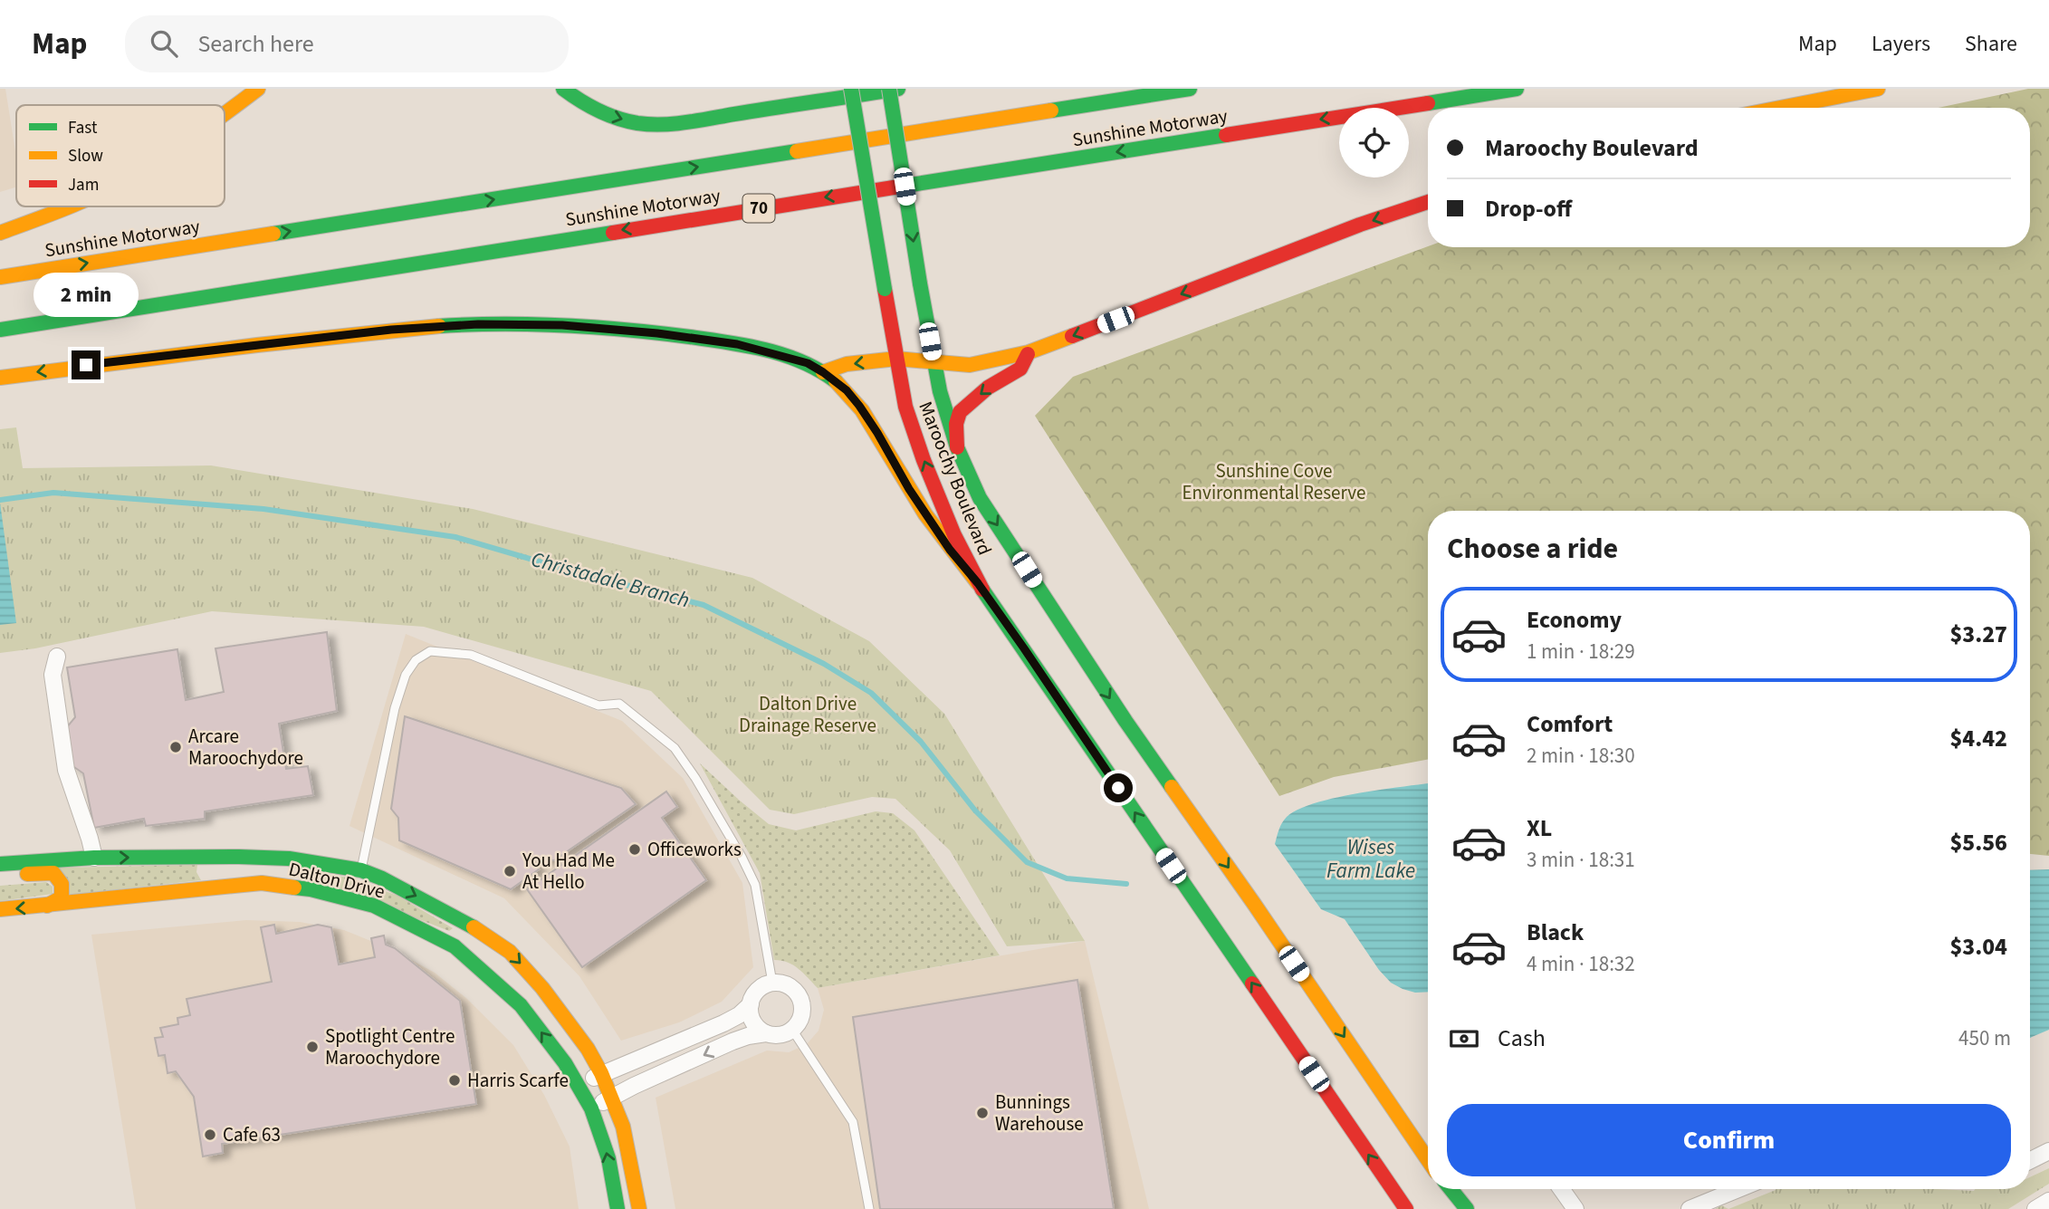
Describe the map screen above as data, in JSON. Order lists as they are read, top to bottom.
{
  "streets": {
    "main road": [
      "Sunshine Motorway",
      "70",
      "Maroochy Boulevard",
      "Dalton Drive"
    ]
  },
  "water": ["Christadale Branch", "Wises Farm Lake"],
  "parks": ["Sunshine Cove Environmental Reserve", "Dalton Drive Drainage Reserve"],
  "places": [
    "Arcare Maroochydore",
    "Officeworks",
    "You Had Me At Hello",
    "Spotlight Centre Maroochydore",
    "Harris Scarfe",
    "Bunnings Warehouse",
    "Cafe 63"
  ],
  "legend": ["Fast", "Slow", "Jam"],
  "page": {
    "header": "Map",
    "search": "Search here",
    "nav": ["Map", "Layers", "Share"],
    "banner": ["Maroochy Boulevard", "Drop-off"],
    "bubble": "2 min",
    "heading": "Choose a ride",
    "list": [
      {
        "name": "Economy",
        "note": "1 min · 18:29",
        "value": "$3.27"
      },
      {
        "name": "Comfort",
        "note": "2 min · 18:30",
        "value": "$4.42"
      },
      {
        "name": "XL",
        "note": "3 min · 18:31",
        "value": "$5.56"
      },
      {
        "name": "Black",
        "note": "4 min · 18:32",
        "value": "$3.04"
      }
    ],
    "pay": ["Cash", "450 m"],
    "buttons": "Confirm"
  }
}
